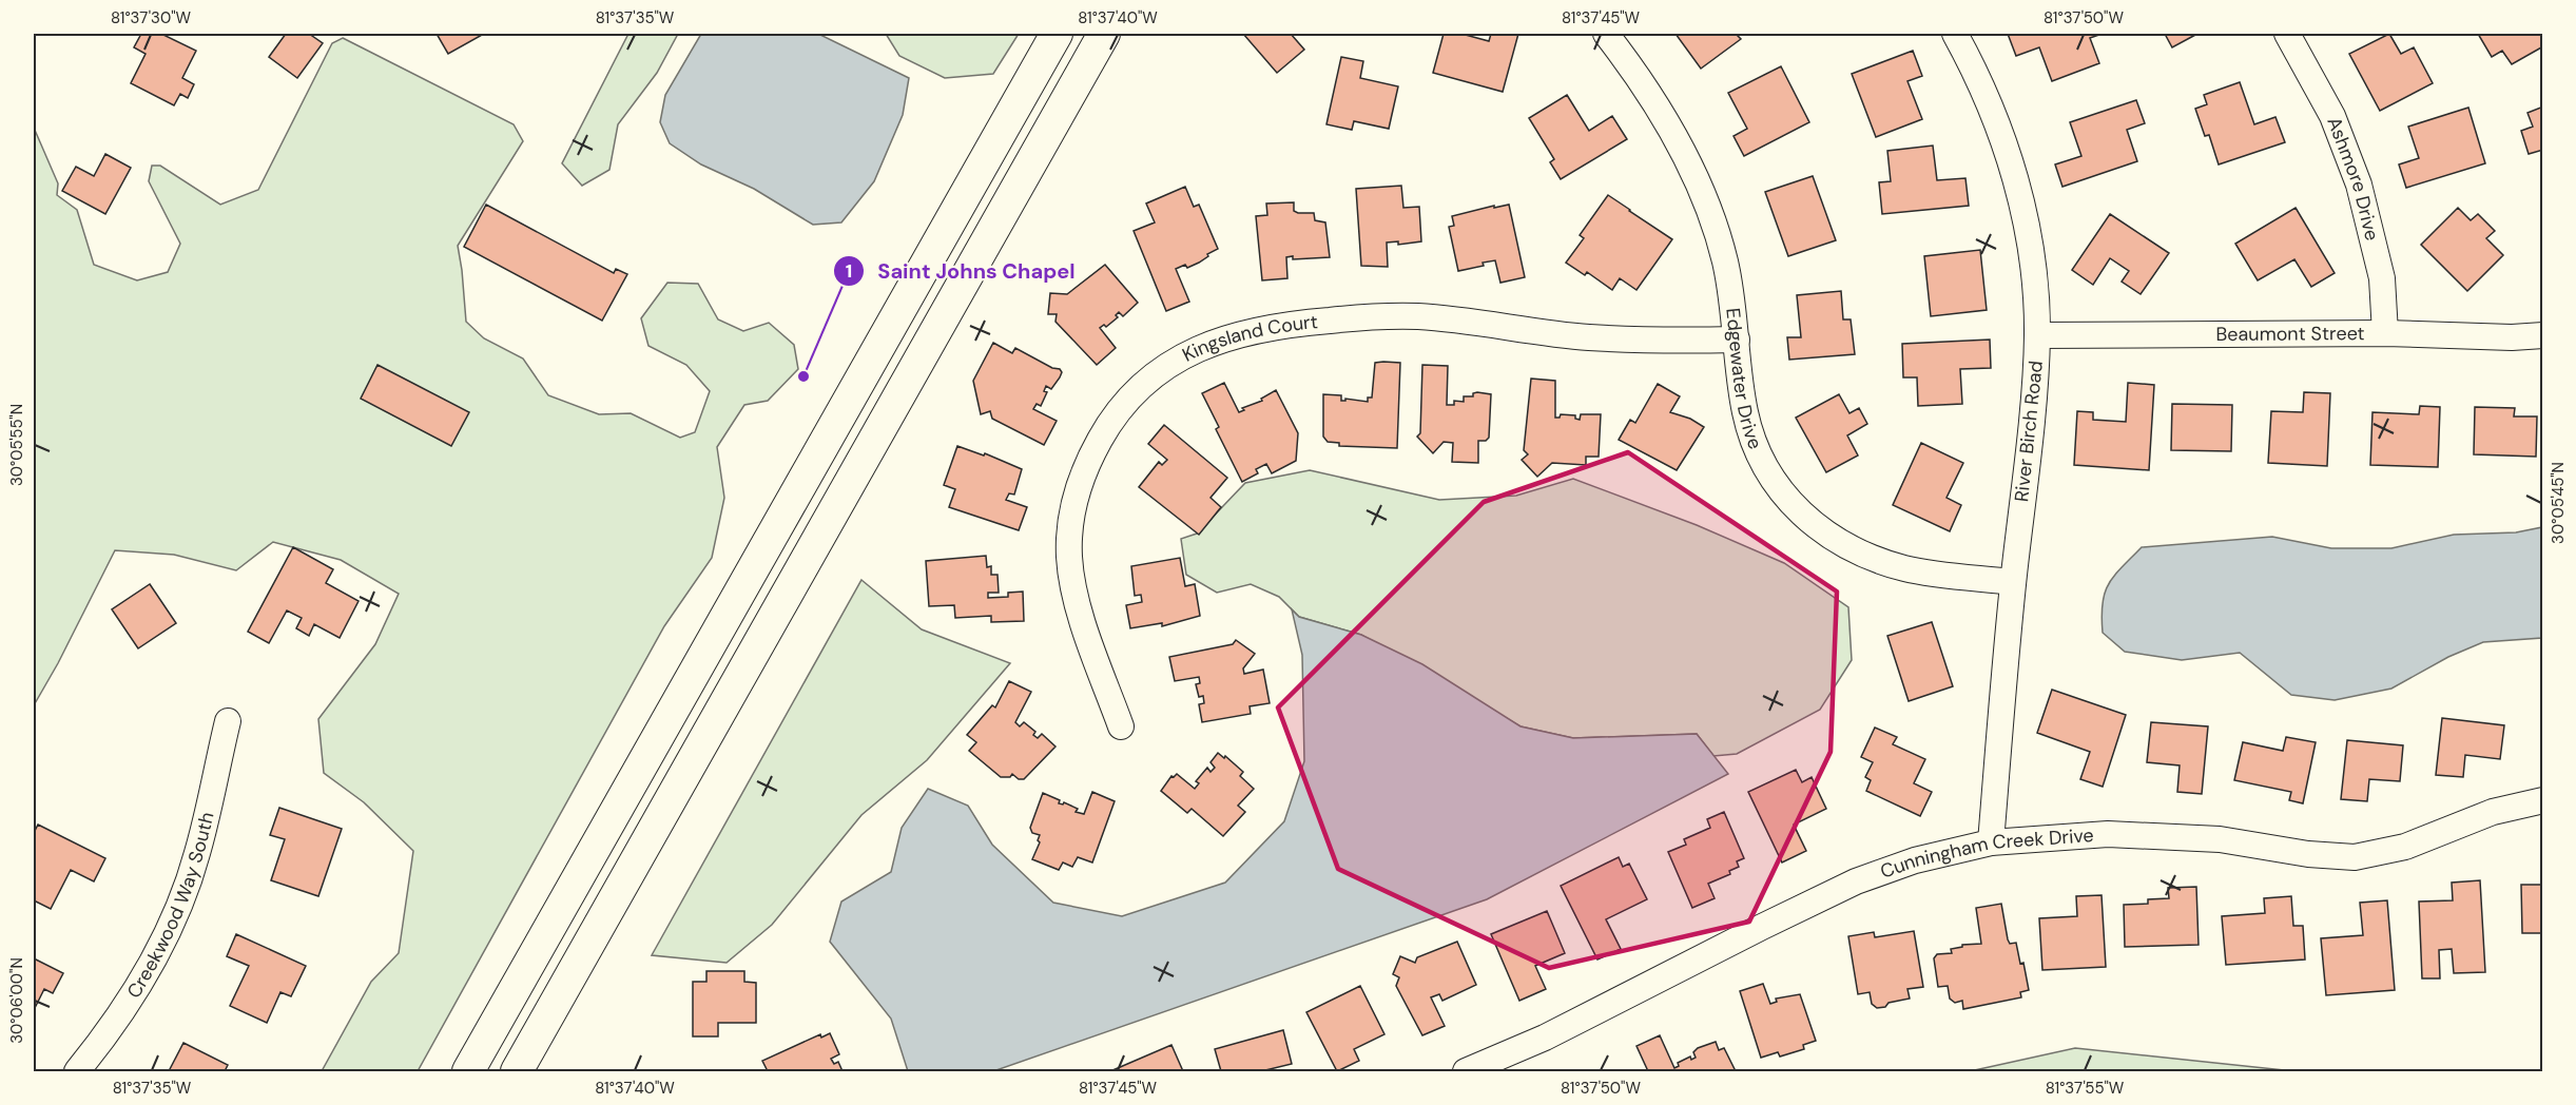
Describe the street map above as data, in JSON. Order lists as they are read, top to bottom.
{
  "streets": {
    "street": [
      "Ashmore Drive",
      "Beaumont Street",
      "Kingsland Court",
      "Edgewater Drive",
      "River Birch Road",
      "Cunningham Creek Drive",
      "Creekwood Way South"
    ]
  },
  "crossings": [
    ["Ashmore Drive", "Beaumont Street"],
    ["Beaumont Street", "River Birch Road"],
    ["Kingsland Court", "Edgewater Drive"],
    ["Edgewater Drive", "River Birch Road"],
    ["River Birch Road", "Cunningham Creek Drive"]
  ],
  "places": ["Saint Johns Chapel"],
  "coordinates": [
    "81°37'30\"W",
    "81°37'35\"W",
    "81°37'40\"W",
    "81°37'45\"W",
    "81°37'50\"W",
    "30°05'55\"N",
    "30°05'45\"N",
    "30°06'00\"N",
    "81°37'55\"W"
  ]
}
